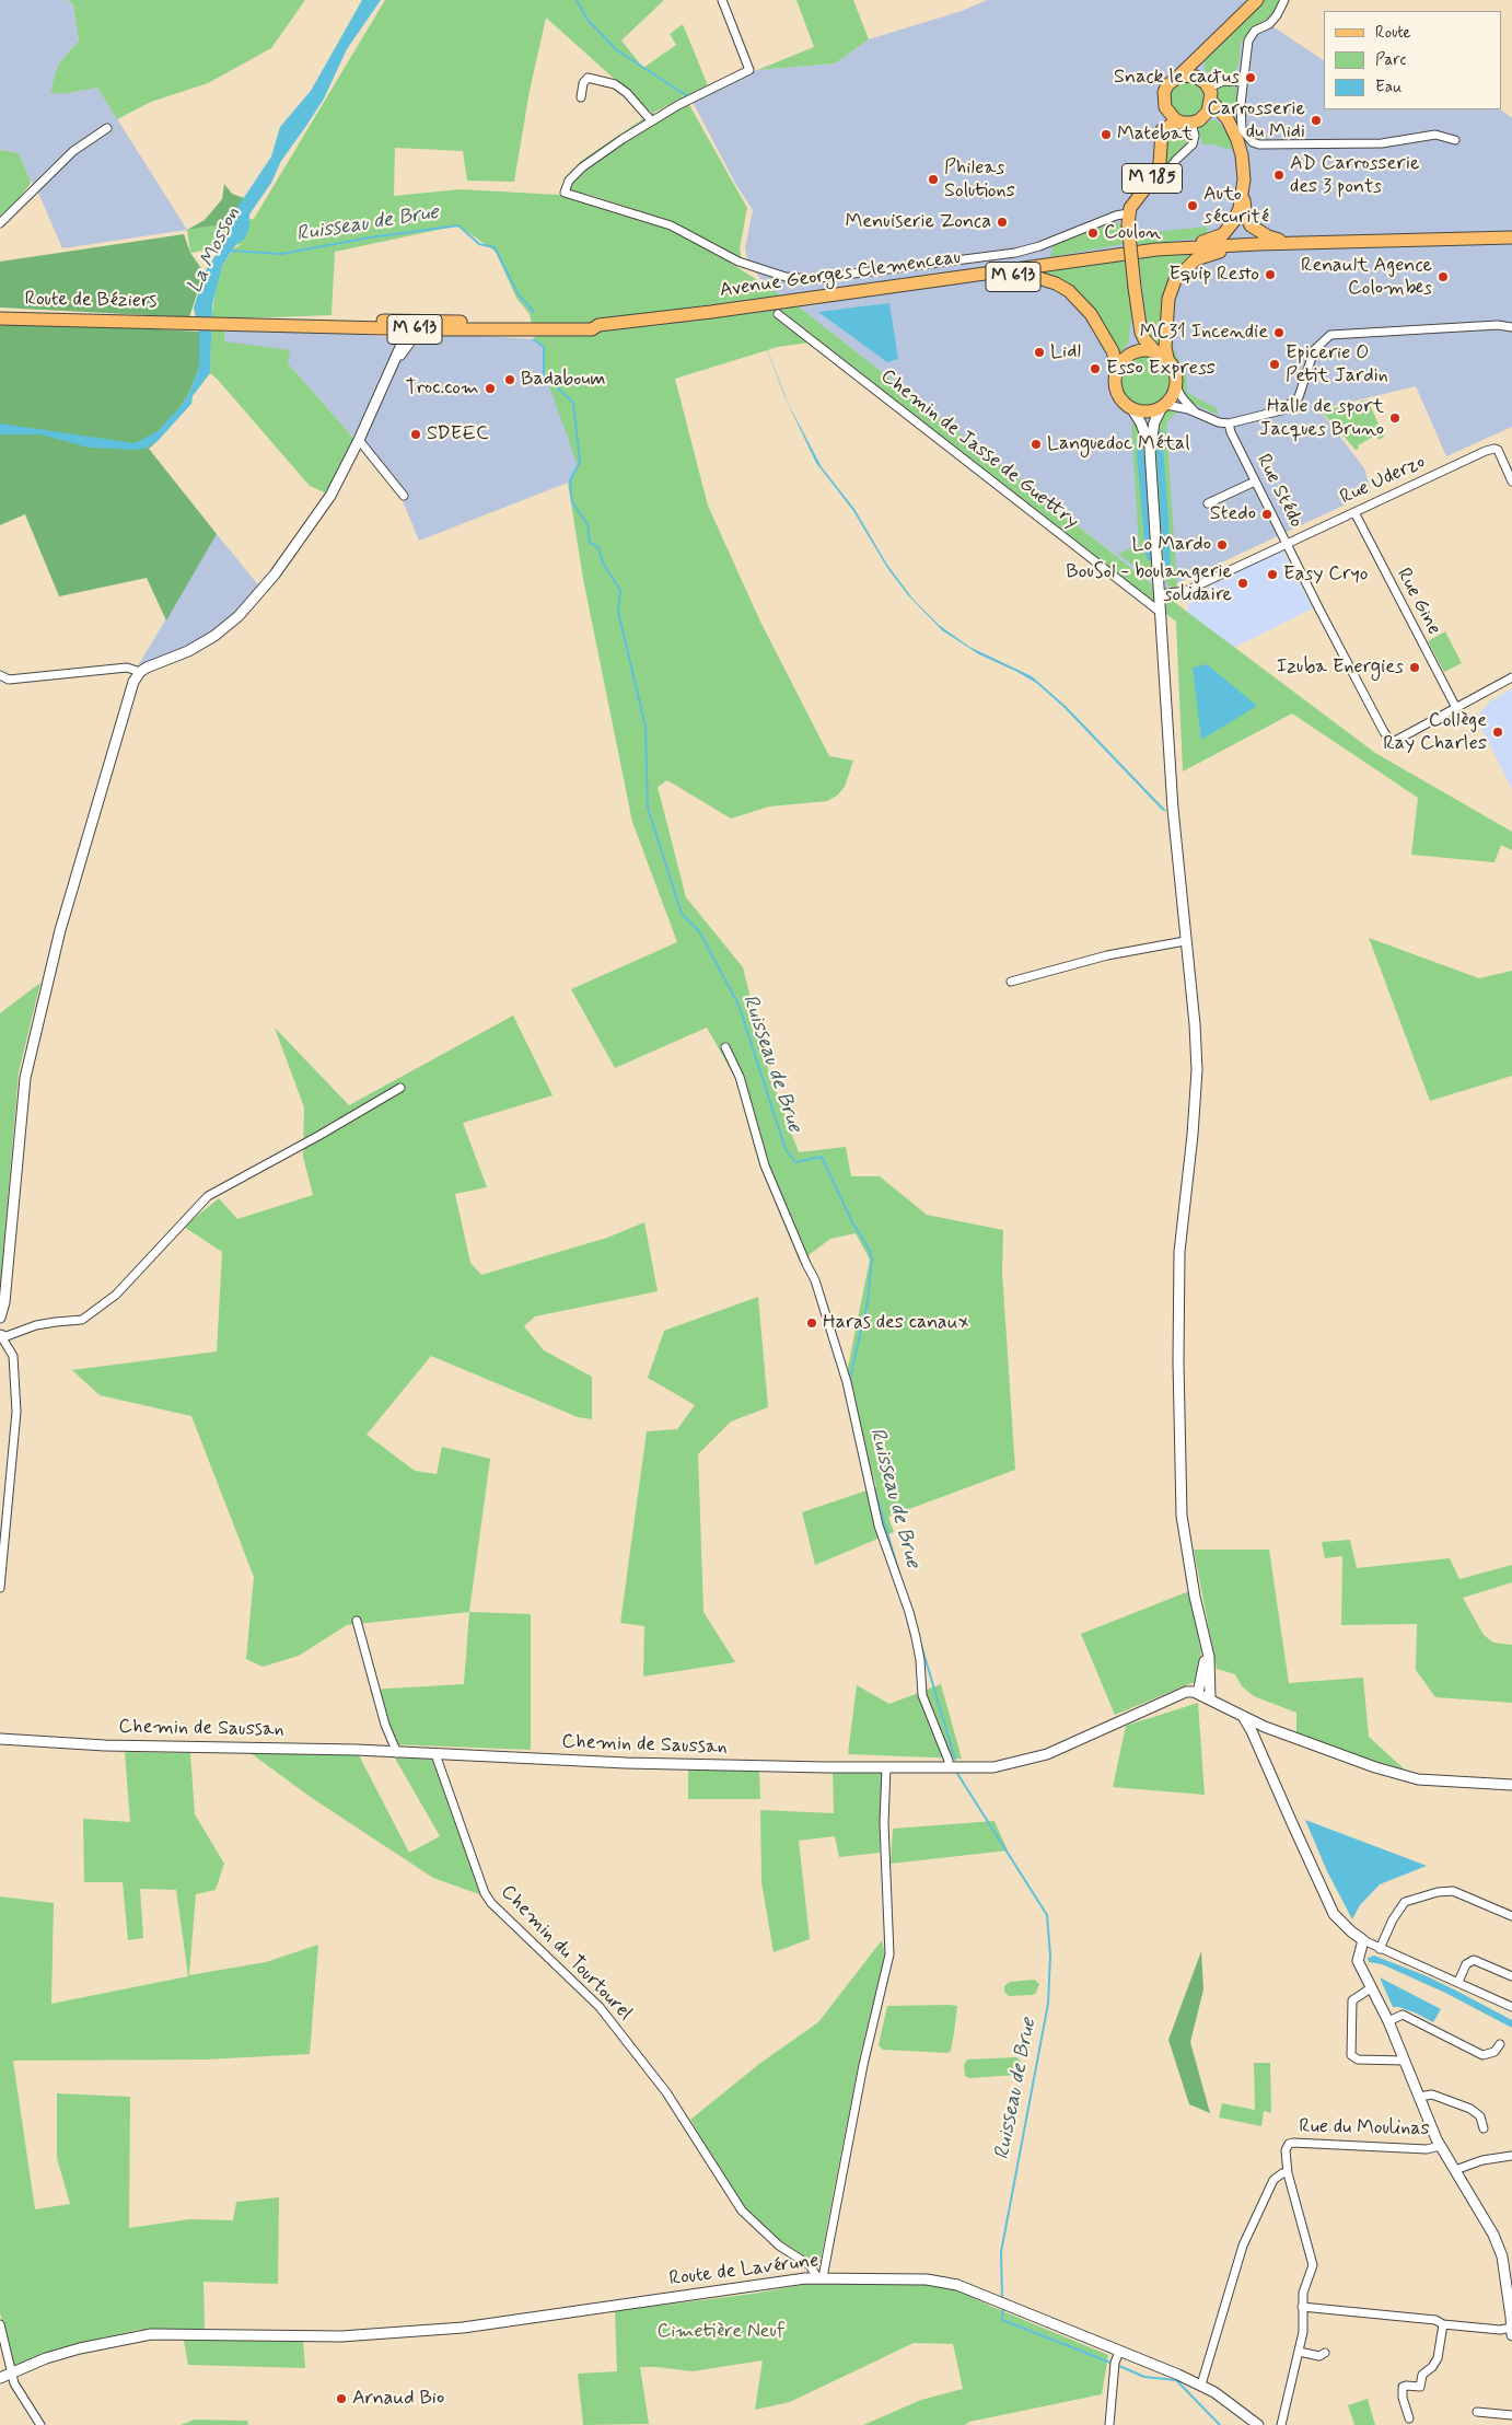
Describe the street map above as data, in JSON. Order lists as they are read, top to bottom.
{
  "streets": {
    "main road": [
      "M 185",
      "Avenue Georges Clemenceau",
      "M 613",
      "Route de Béziers"
    ],
    "street": [
      "Chemin de Jasse de Guettry",
      "Rue Uderzo",
      "Rue Stédo",
      "Rue Gine",
      "Chemin de Saussan",
      "Chemin du Tourtourel",
      "Rue du Moulinas",
      "Route de Lavérune"
    ]
  },
  "crossings": [
    ["M 185", "M 613"],
    ["Avenue Georges Clemenceau", "M 613"],
    ["M 613", "Route de Béziers"],
    ["Rue Uderzo", "Rue Stédo"],
    ["Rue Uderzo", "Rue Gine"],
    ["Rue Stédo", "Rue Gine"],
    ["Chemin de Saussan", "Chemin du Tourtourel"],
    ["Chemin du Tourtourel", "Route de Lavérune"]
  ],
  "water": ["Ruisseau de Brue", "La Mosson"],
  "parks": ["Cimetière Neuf"],
  "places": [
    "Snack le cactus",
    "Carrosserie du Midi",
    "Matebat",
    "AD Carrosserie des 3 ponts",
    "Phileas Solutions",
    "Auto sécurité",
    "Menuiserie Zonca",
    "Coulon",
    "Equip Resto",
    "Renault Agence Colombes",
    "MC31 Incendie",
    "Lidl",
    "Epicerie O Petit Jardin",
    "Esso Express",
    "Badaboum",
    "Troc.com",
    "Halle de sport Jacques Bruno",
    "SDEEC",
    "Languedoc Métal",
    "Stedo",
    "Lo Mardo",
    "Easy Cryo",
    "BouSol - boulangerie solidaire",
    "Izuba Energies",
    "Collège Ray Charles",
    "Haras des canaux",
    "Arnaud Bio"
  ],
  "legend": ["Route", "Parc", "Eau"]
}
